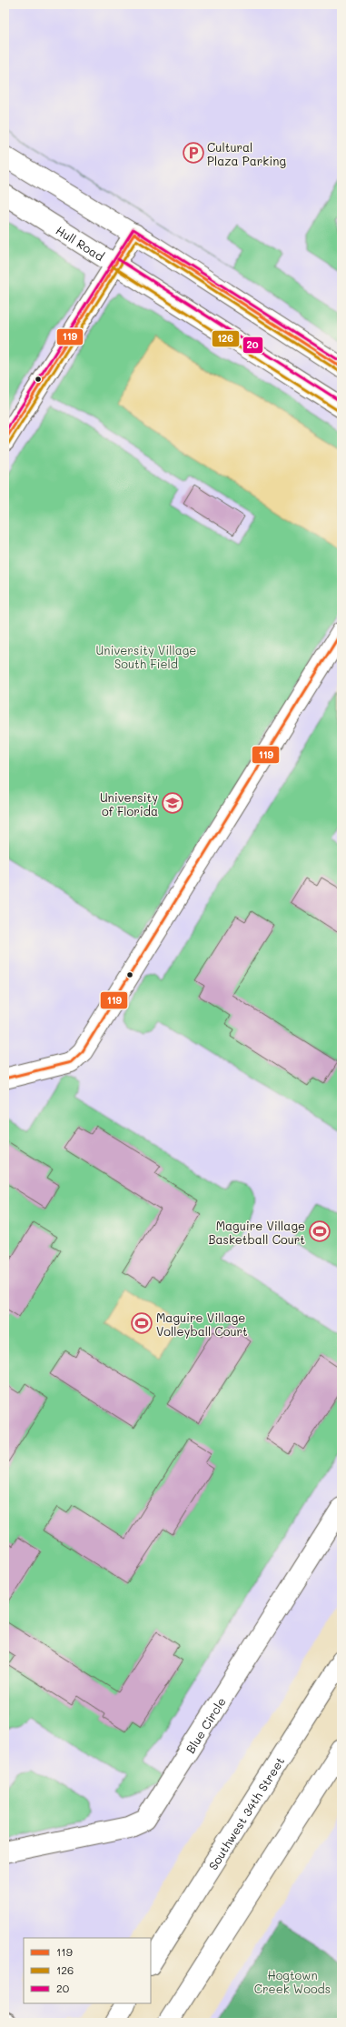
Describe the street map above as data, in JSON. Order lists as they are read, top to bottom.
{
  "streets": {
    "street": ["Hull Road", "Blue Circle", "Southwest 34th Street"]
  },
  "parks": ["University Village South Field", "Hogtown Creek Woods"],
  "places": {
    "parking": ["Cultural Plaza Parking"],
    "school or university": ["University of Florida"],
    "sports": ["Maguire Village Basketball Court", "Maguire Village Volleyball Court"]
  },
  "lines": ["transit line 20", "transit line 119", "transit line 126"],
  "legend": ["119", "126", "20"]
}
